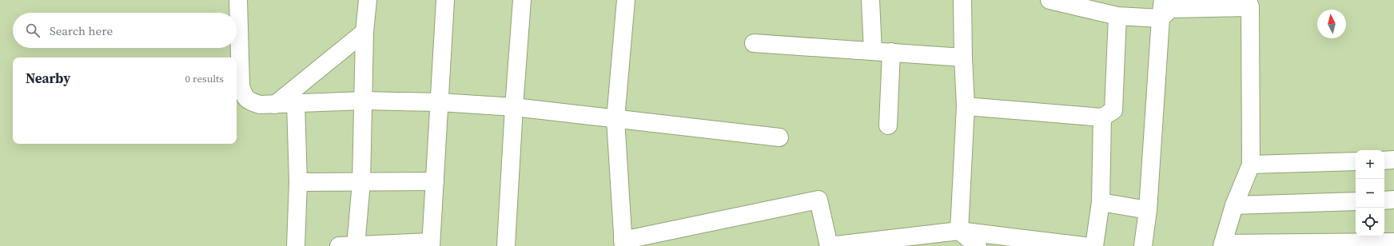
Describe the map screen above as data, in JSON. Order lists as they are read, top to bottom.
{
  "north": "top",
  "page": {
    "search": "Search here",
    "heading": ["Nearby", "0 results"],
    "map_buttons": ["+", "−"]
  }
}
